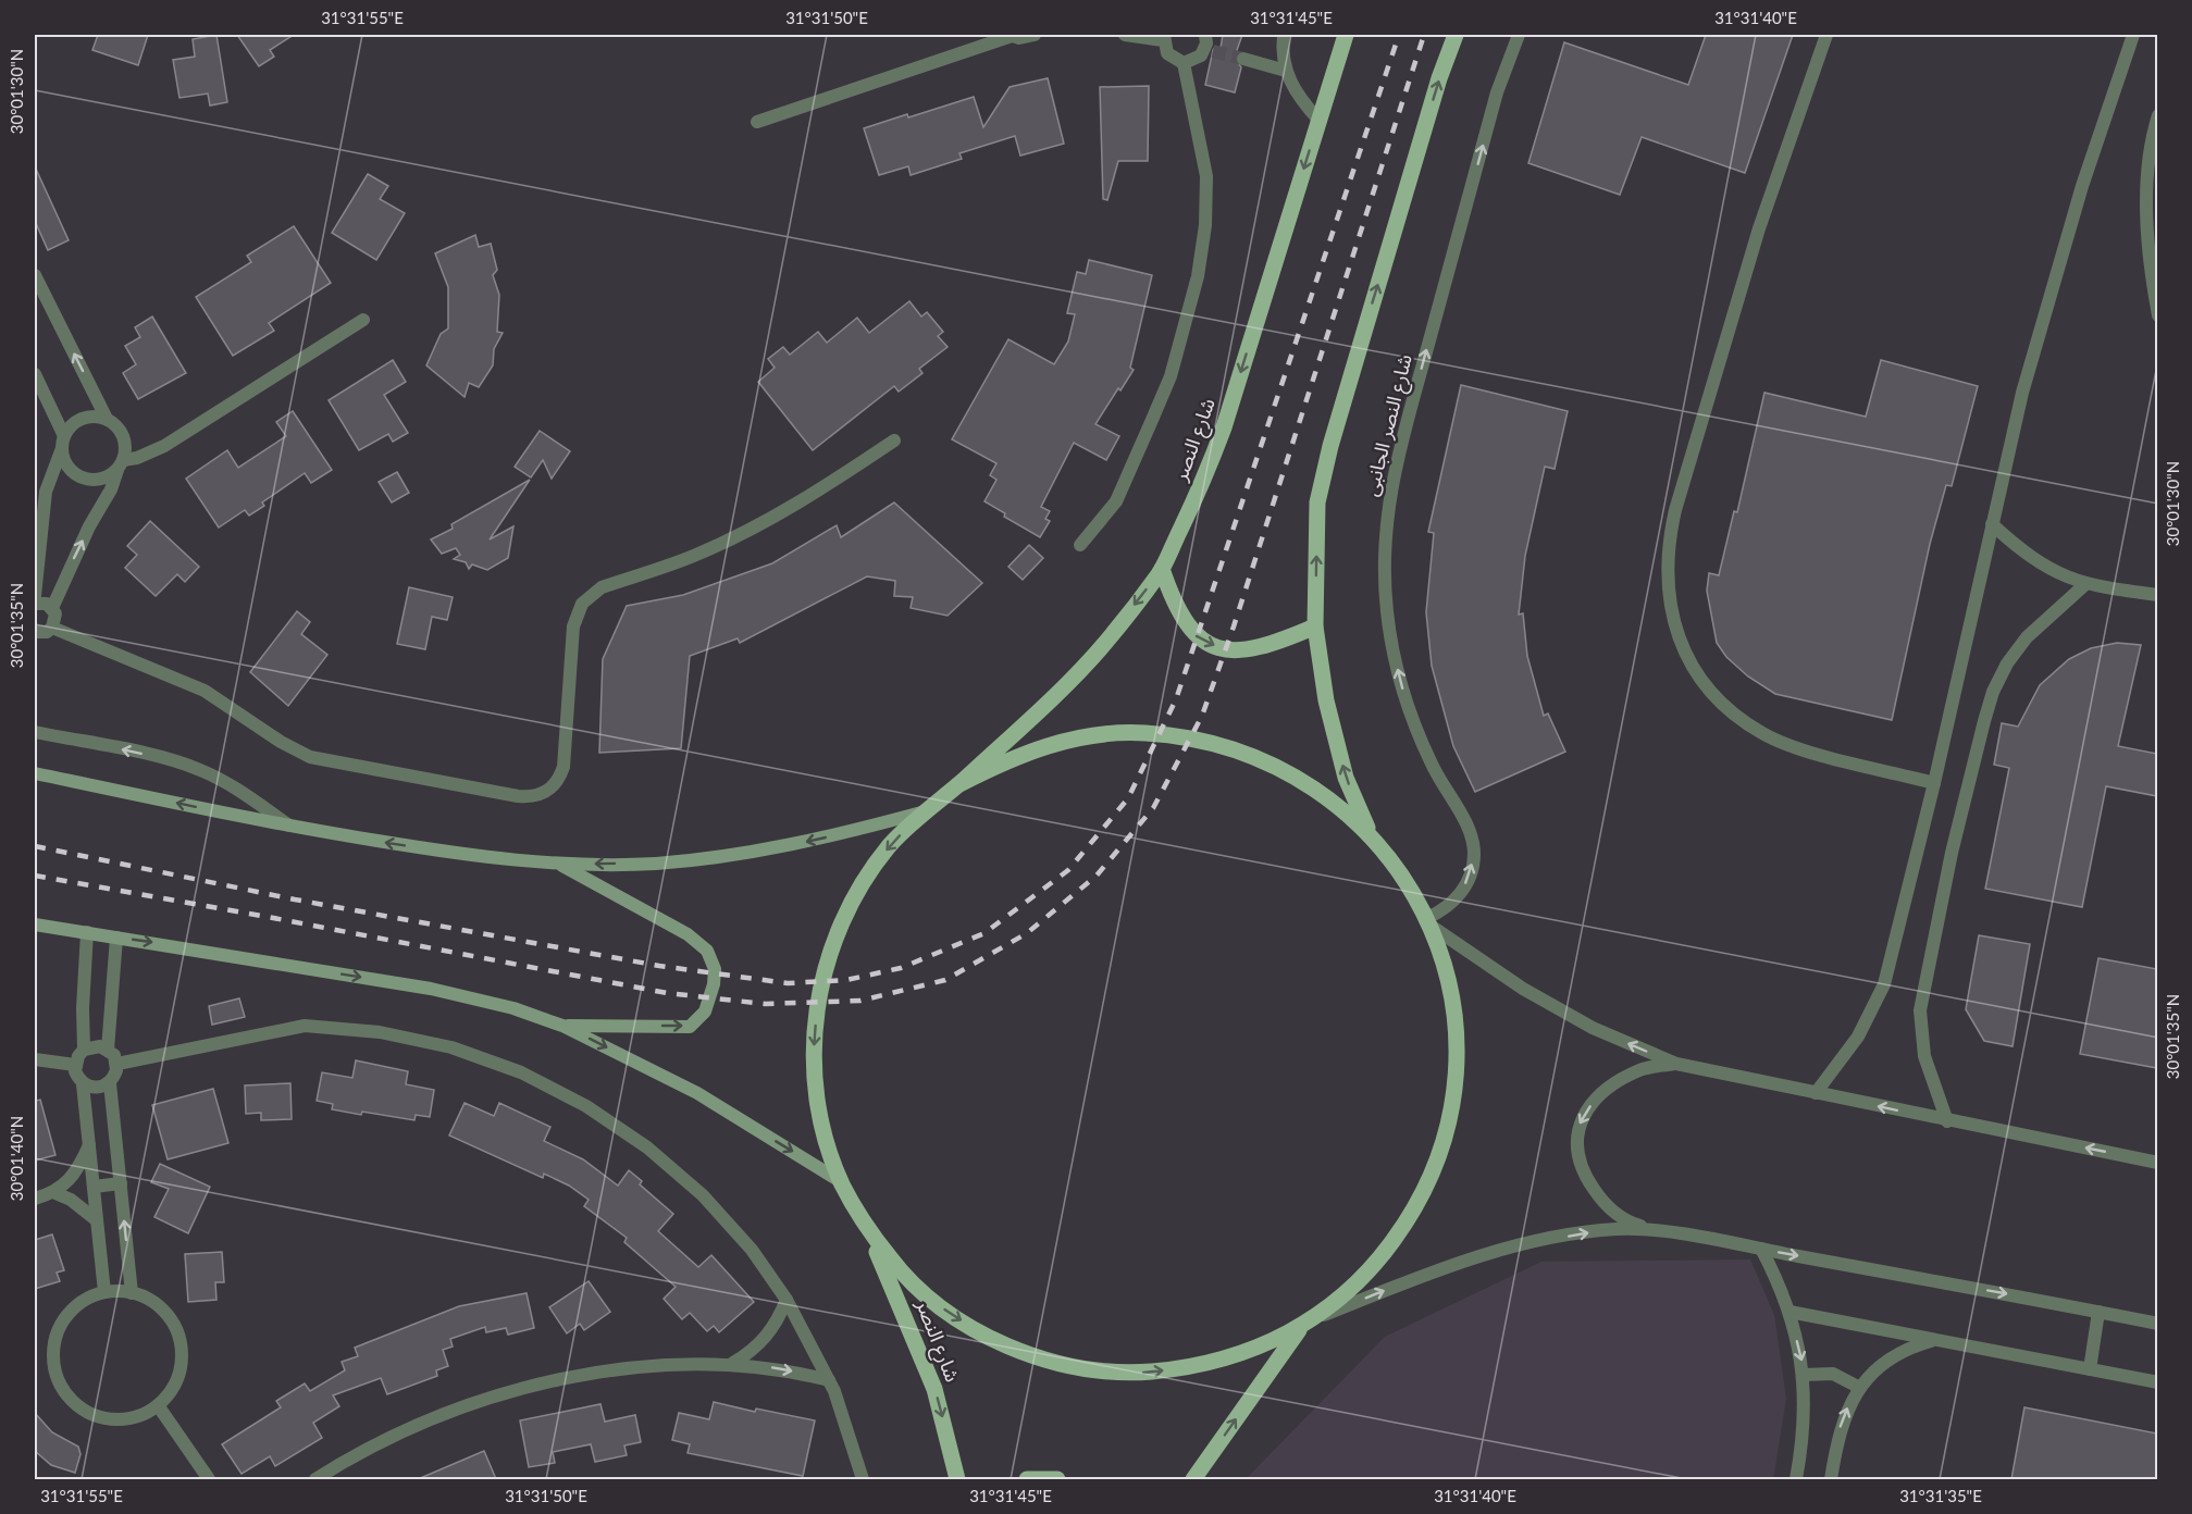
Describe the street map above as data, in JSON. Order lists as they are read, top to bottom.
{
  "streets": {
    "main road": ["شارع النصر"],
    "street": ["شارع النصر الجانبى"]
  },
  "one_way": ["شارع النصر الجانبى"],
  "coordinates": [
    "31°31'55\"E",
    "31°31'50\"E",
    "31°31'45\"E",
    "31°31'40\"E",
    "30°01'30\"N",
    "30°01'35\"N",
    "30°01'40\"N",
    "31°31'35\"E"
  ]
}
